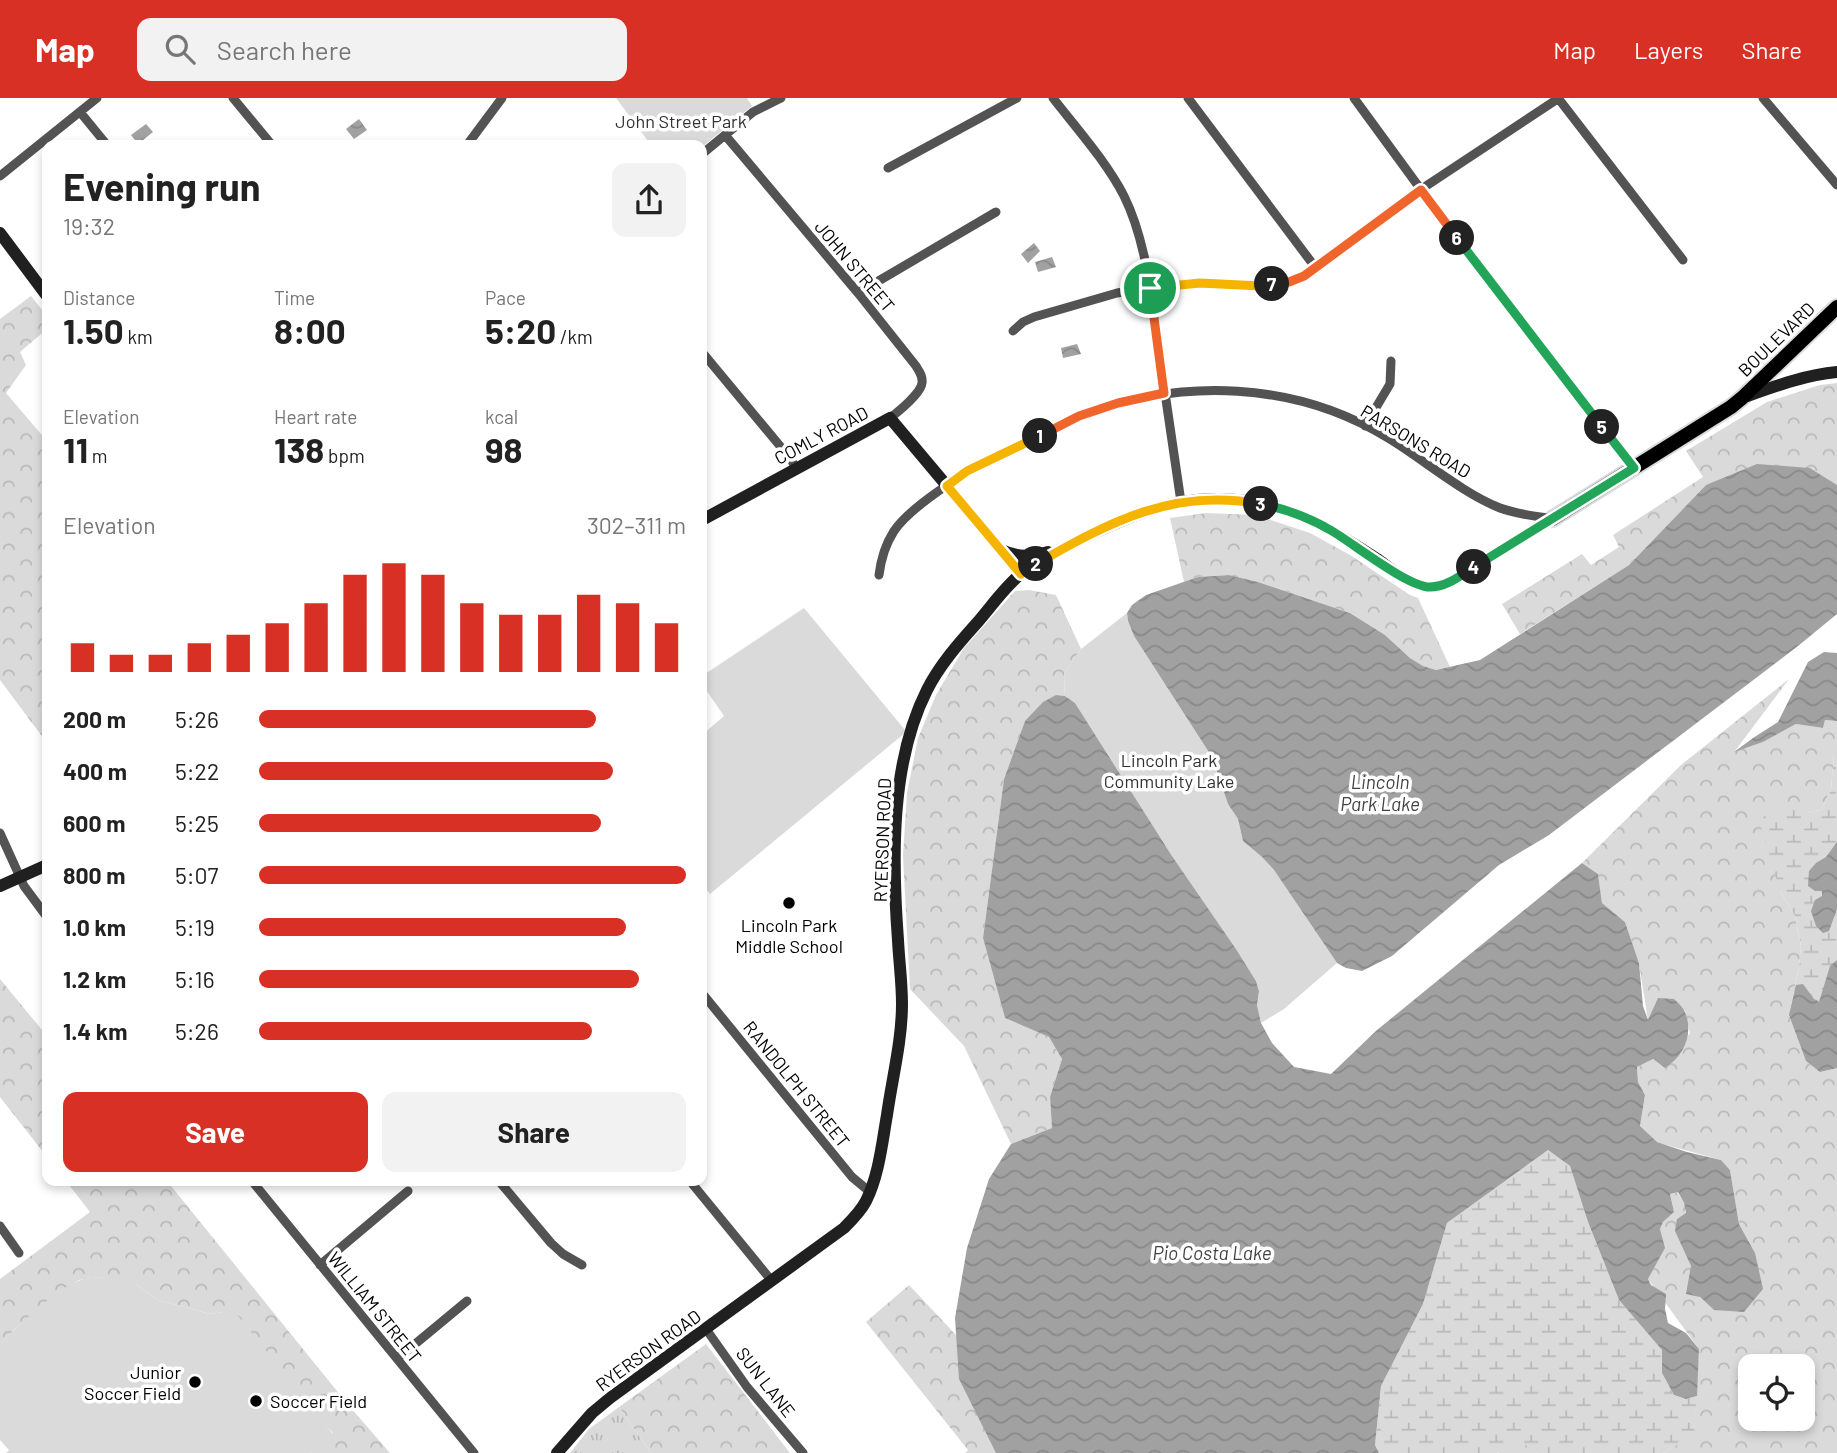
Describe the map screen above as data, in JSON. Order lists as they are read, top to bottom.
{
  "streets": {
    "main road": ["BOULEVARD"],
    "street": [
      "JOHN STREET",
      "COMLY ROAD",
      "PARSONS ROAD",
      "RYERSON ROAD",
      "RANDOLPH STREET",
      "WILLIAM STREET",
      "SUN LANE"
    ]
  },
  "crossings": [
    ["JOHN STREET", "COMLY ROAD"],
    ["BOULEVARD", "PARSONS ROAD"],
    ["BOULEVARD", "RYERSON ROAD"],
    ["COMLY ROAD", "PARSONS ROAD"],
    ["COMLY ROAD", "RYERSON ROAD"],
    ["PARSONS ROAD", "RYERSON ROAD"],
    ["RYERSON ROAD", "RANDOLPH STREET"],
    ["RYERSON ROAD", "SUN LANE"]
  ],
  "water": ["Lincoln Park Lake", "Pio Costa Lake"],
  "parks": ["John Street Park", "Lincoln Park Community Lake"],
  "places": ["Lincoln Park Middle School", "Junior Soccer Field", "Soccer Field"],
  "page": {
    "header": "Map",
    "search": "Search here",
    "nav": ["Map", "Layers", "Share"],
    "heading": ["Evening run", "19:32"],
    "pins": [
      "6",
      "7",
      "5",
      "1",
      "3",
      "2",
      "4"
    ],
    "stats": [
      ["Distance", "1.50 km"],
      ["Time", "8:00"],
      ["Pace", "5:20 /km"],
      ["Elevation", "11 m"],
      ["Heart rate", "138 bpm"],
      ["kcal", "98"]
    ],
    "chart": ["Elevation", "302–311 m"],
    "list": [
      {
        "name": "200 m",
        "note": "5:26"
      },
      {
        "name": "400 m",
        "note": "5:22"
      },
      {
        "name": "600 m",
        "note": "5:25"
      },
      {
        "name": "800 m",
        "note": "5:07"
      },
      {
        "name": "1.0 km",
        "note": "5:19"
      },
      {
        "name": "1.2 km",
        "note": "5:16"
      },
      {
        "name": "1.4 km",
        "note": "5:26"
      }
    ],
    "buttons": ["Save", "Share"]
  }
}
